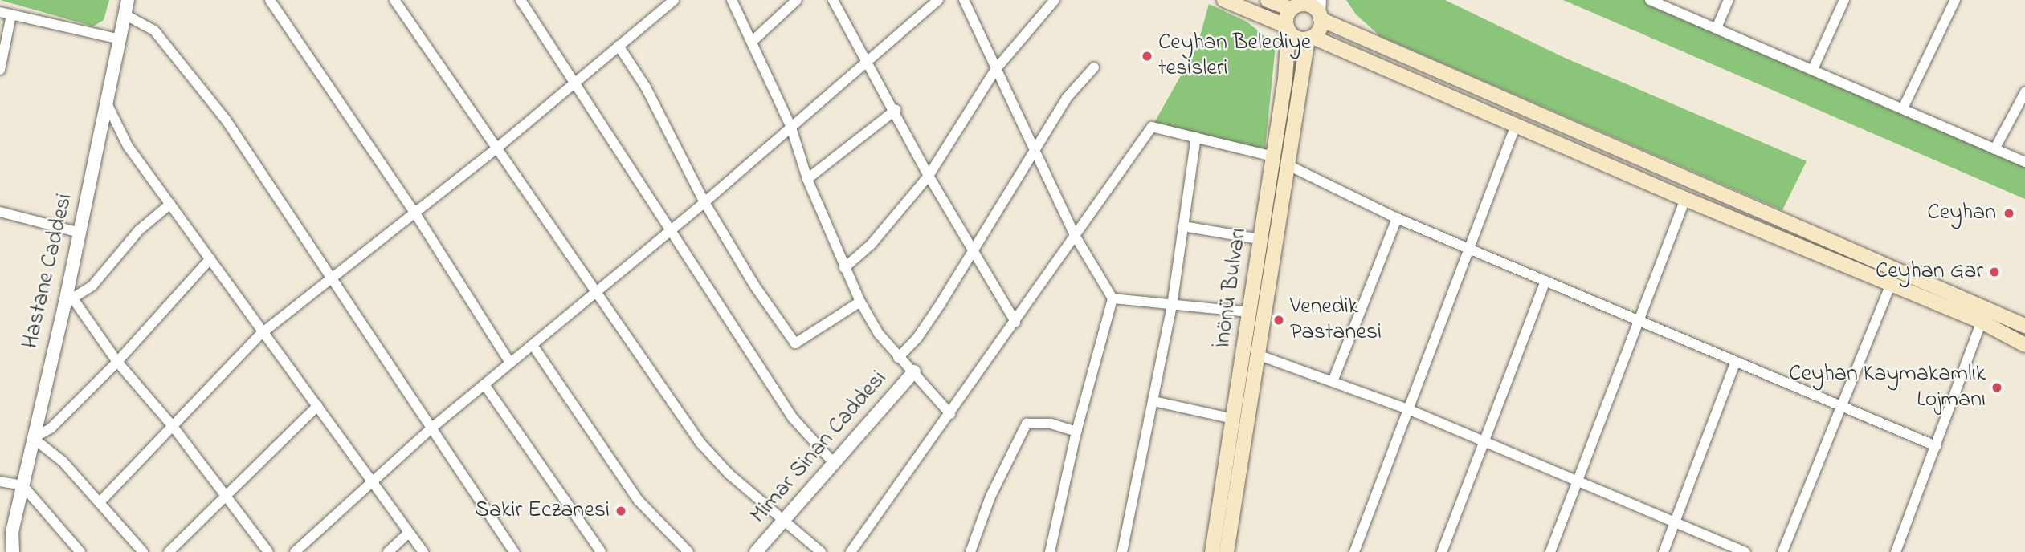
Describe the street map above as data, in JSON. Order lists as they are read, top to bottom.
{
  "streets": {
    "main road": ["İnönü Bulvarı"],
    "street": ["Hastane Caddesi", "Mimar Sinan Caddesi"]
  },
  "places": [
    "Ceyhan Belediye tesisleri",
    "Ceyhan",
    "Ceyhan Gar",
    "Venedik Pastanesi",
    "Ceyhan Kaymakamlık Lojmanı",
    "Sakir Eczanesi"
  ]
}
